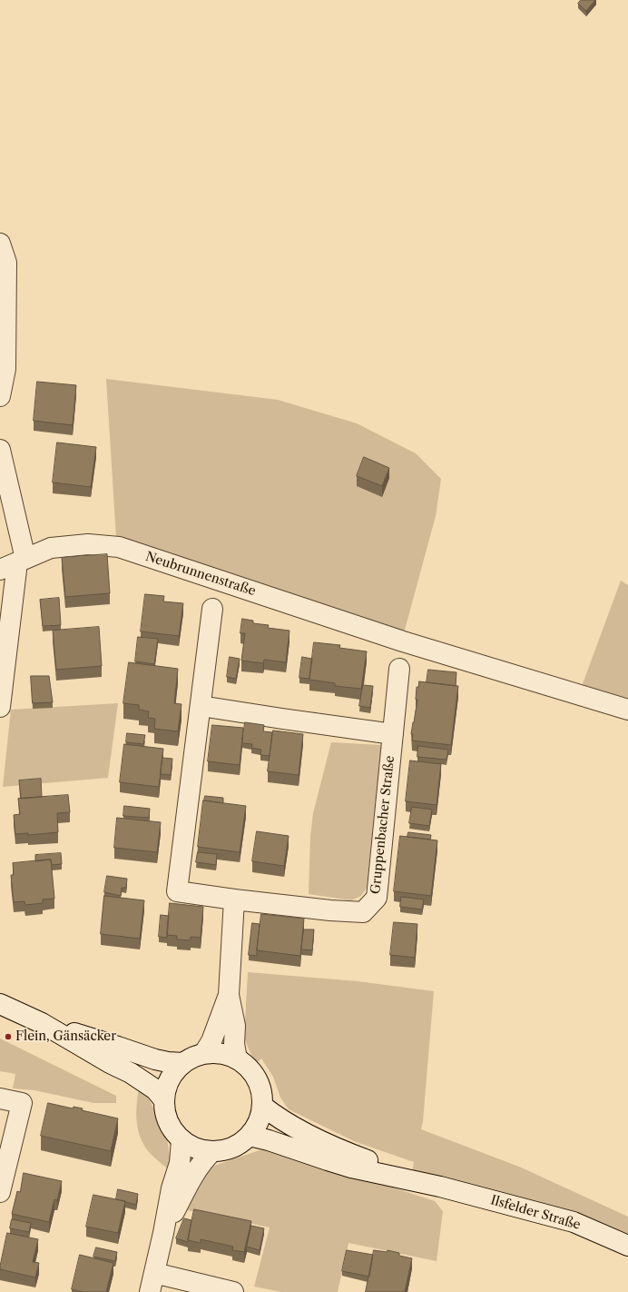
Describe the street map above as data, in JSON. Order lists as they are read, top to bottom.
{
  "streets": {
    "street": ["Neubrunnenstraße", "Gruppenbacher Straße", "Ilsfelder Straße"]
  },
  "places": ["Flein, Gänsäcker"]
}
